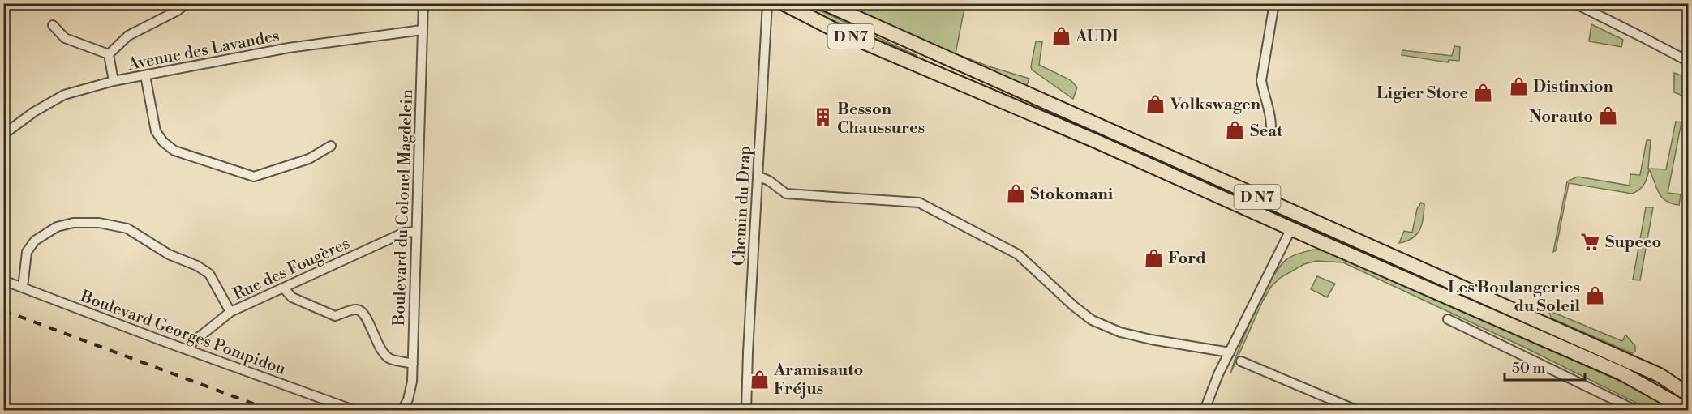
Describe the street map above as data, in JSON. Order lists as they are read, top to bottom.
{
  "streets": {
    "main road": ["D N7"],
    "street": [
      "Avenue des Lavandes",
      "Chemin du Drap",
      "Boulevard du Colonel Magdelein",
      "Rue des Fougères",
      "Boulevard Georges Pompidou"
    ]
  },
  "crossings": [
    ["Avenue des Lavandes", "Boulevard du Colonel Magdelein"],
    ["Boulevard du Colonel Magdelein", "Rue des Fougères"],
    ["Rue des Fougères", "Boulevard Georges Pompidou"]
  ],
  "places": {
    "shop": [
      "AUDI",
      "Distinxion",
      "Ligier Store",
      "Volkswagen",
      "Norauto",
      "Seat",
      "Stokomani",
      "Ford",
      "Les Boulangeries du Soleil",
      "Aramisauto Fréjus"
    ],
    "building": ["Besson Chaussures"],
    "supermarket": ["Supeco"]
  },
  "scale_bar": "50 m"
}
